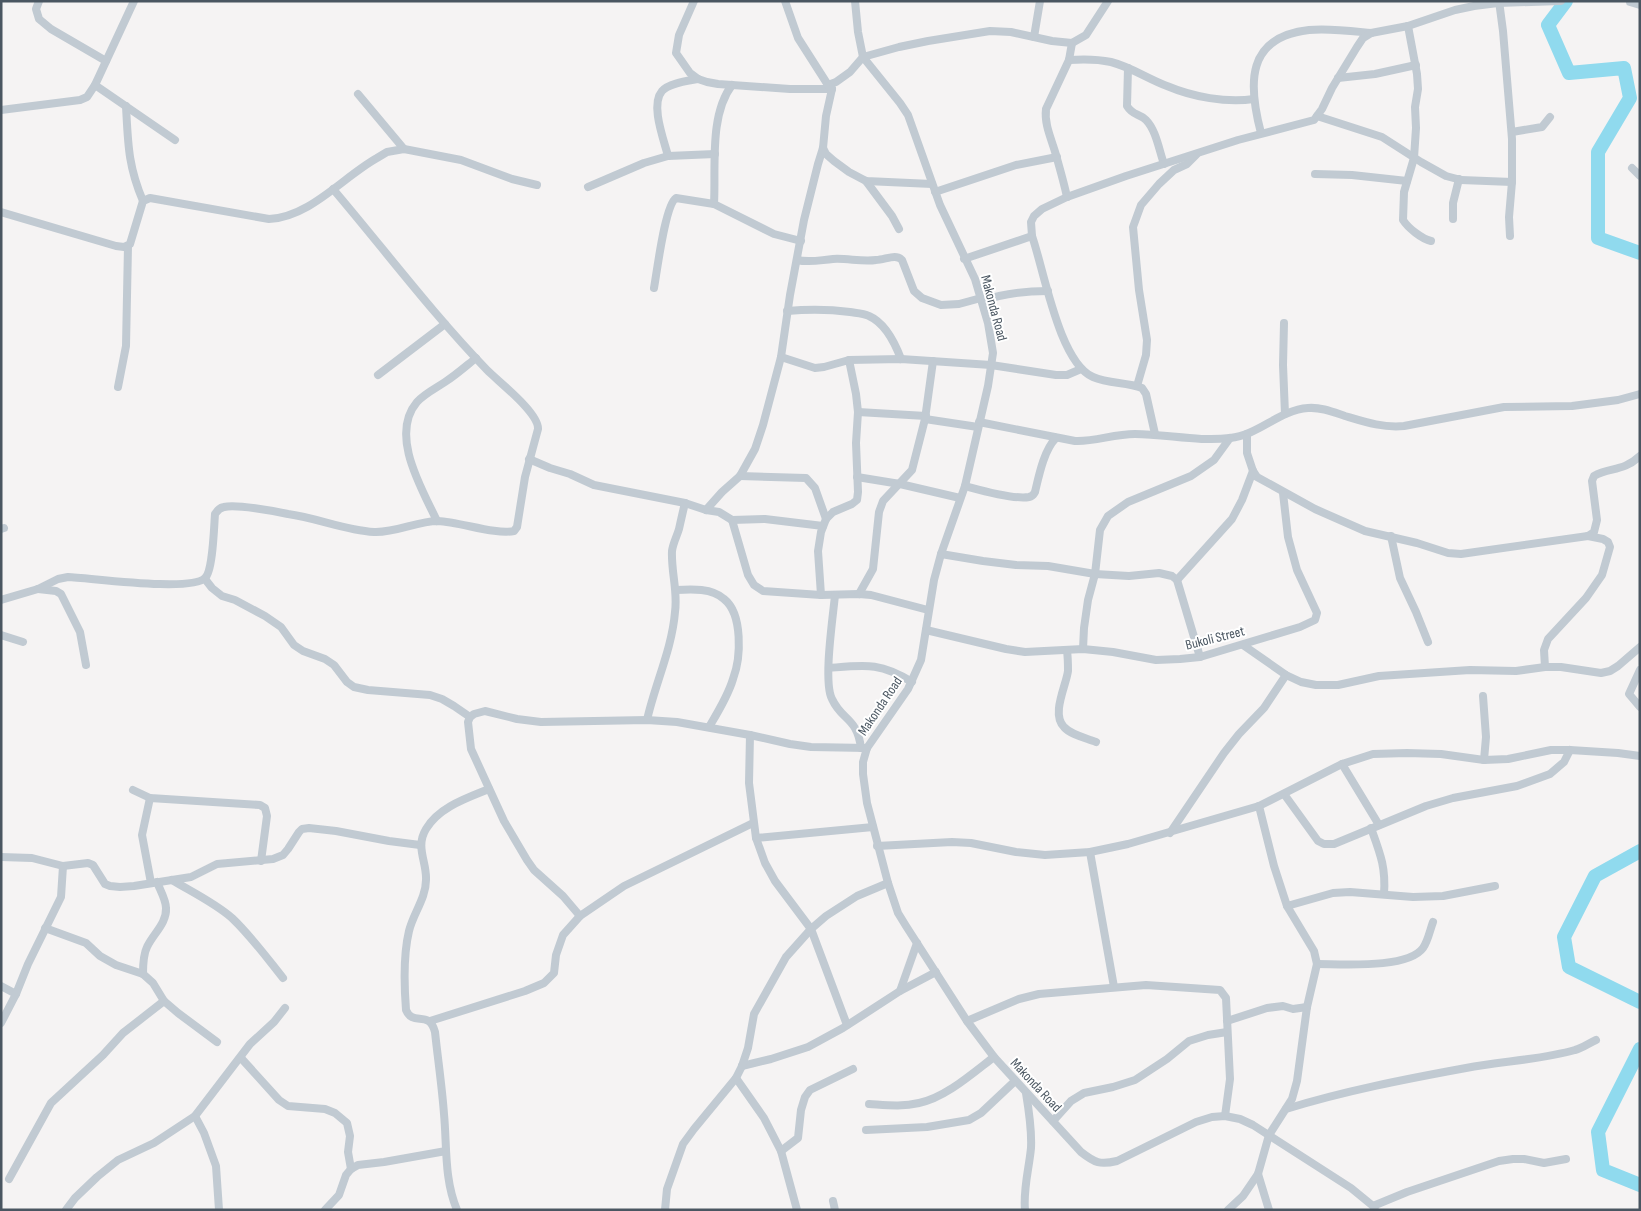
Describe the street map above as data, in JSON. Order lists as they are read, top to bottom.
{
  "streets": {
    "street": ["Makonda Road", "Bukoli Street"]
  },
  "crossings": [
    ["Makonda Road", "Bukoli Street"]
  ]
}
